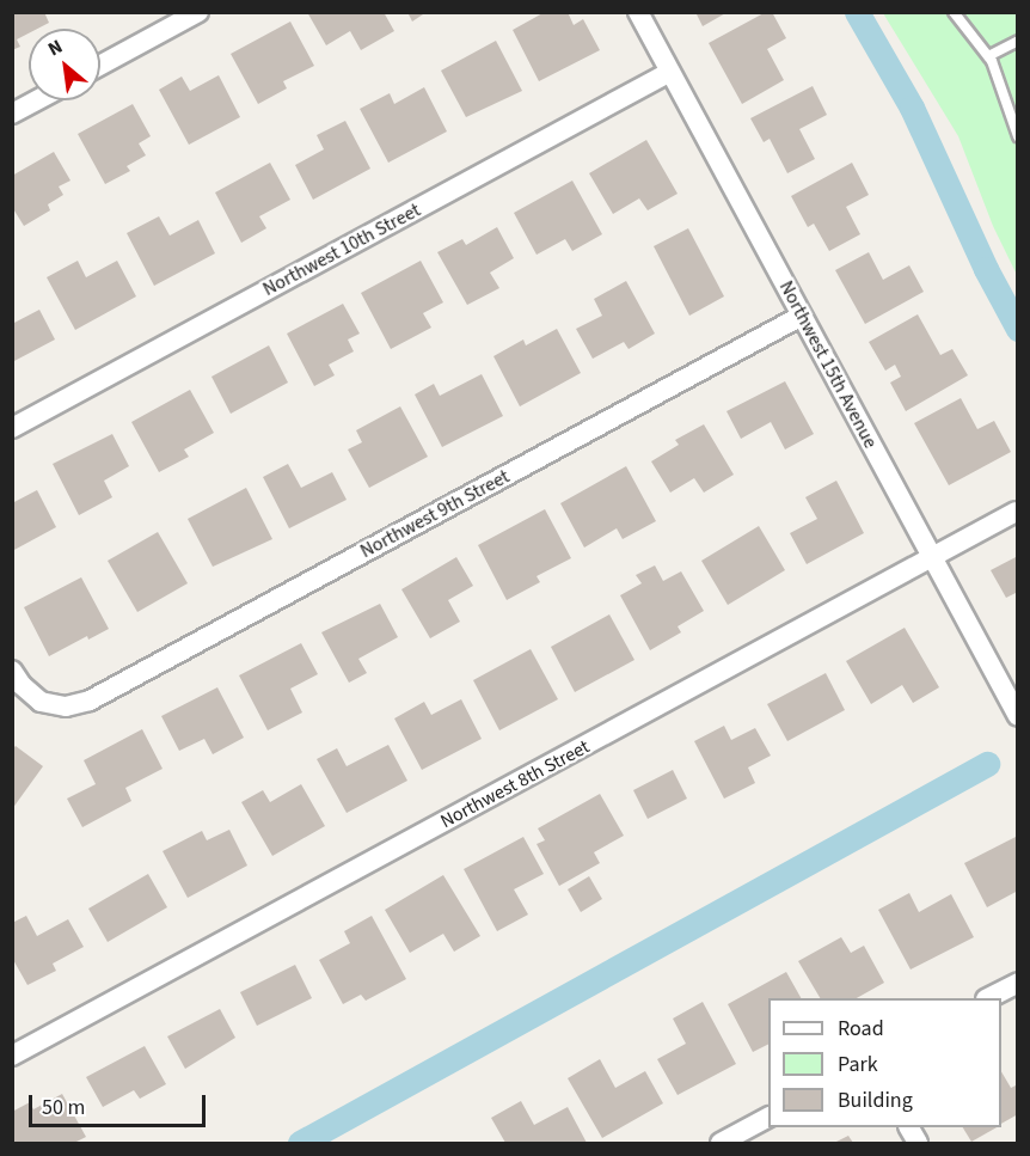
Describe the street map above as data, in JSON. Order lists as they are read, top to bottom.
{
  "streets": {
    "street": [
      "Northwest 10th Street",
      "Northwest 15th Avenue",
      "Northwest 9th Street",
      "Northwest 8th Street"
    ]
  },
  "crossings": [
    ["Northwest 10th Street", "Northwest 15th Avenue"],
    ["Northwest 15th Avenue", "Northwest 9th Street"],
    ["Northwest 15th Avenue", "Northwest 8th Street"]
  ],
  "legend": ["Road", "Park", "Building"],
  "scale_bar": "50 m",
  "north": "top left"
}
